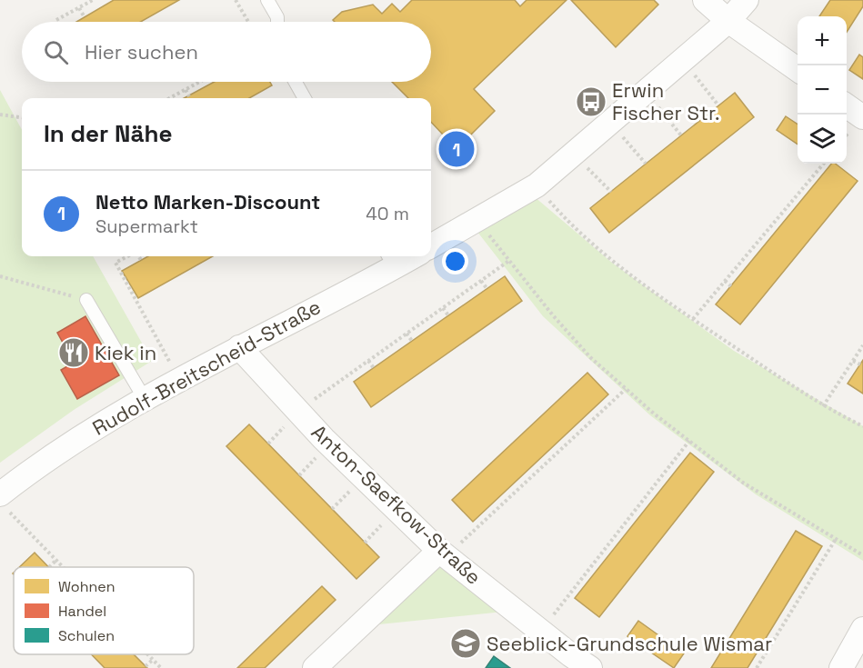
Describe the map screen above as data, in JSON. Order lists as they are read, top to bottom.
{
  "streets": {
    "street": ["Rudolf-Breitscheid-Straße", "Anton-Saefkow-Straße"]
  },
  "crossings": [
    ["Rudolf-Breitscheid-Straße", "Anton-Saefkow-Straße"]
  ],
  "places": {
    "bus stop": ["Erwin Fischer Str."],
    "restaurant": ["Kiek in"],
    "school or university": ["Seeblick-Grundschule Wismar"]
  },
  "legend": ["Wohnen", "Handel", "Schulen"],
  "page": {
    "map_buttons": ["+", "−"],
    "search": "Hier suchen",
    "heading": "In der Nähe",
    "pins": "1",
    "list": [
      {
        "mark": "1",
        "name": "Netto Marken-Discount",
        "note": "Supermarkt",
        "value": "40 m"
      }
    ]
  }
}
